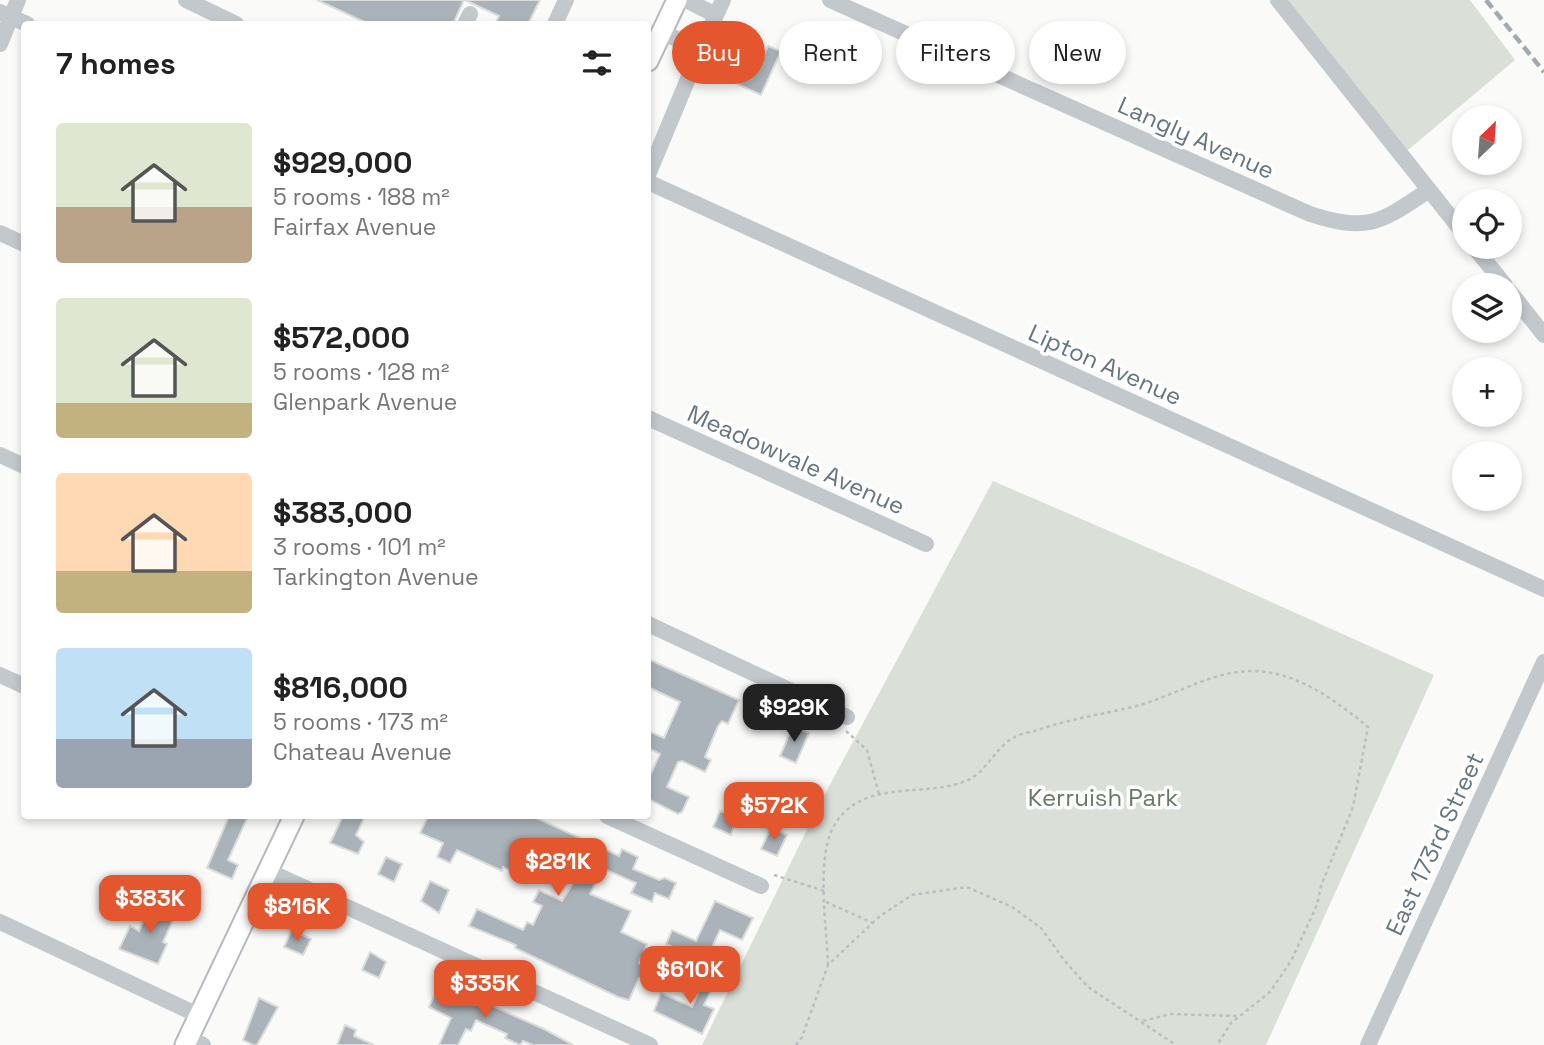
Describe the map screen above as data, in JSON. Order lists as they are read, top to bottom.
{
  "streets": {
    "street": [
      "Langly Avenue",
      "Lipton Avenue",
      "Meadowvale Avenue",
      "East 173rd Street"
    ]
  },
  "parks": ["Kerruish Park"],
  "north": "top right",
  "page": {
    "chip": [
      "Buy",
      "Rent",
      "Filters",
      "New"
    ],
    "heading": "7 homes",
    "map_buttons": ["+", "−"],
    "list": [
      {
        "name": "$929,000",
        "note": "5 rooms · 188 m² · Fairfax Avenue"
      },
      {
        "name": "$572,000",
        "note": "5 rooms · 128 m² · Glenpark Avenue"
      },
      {
        "name": "$383,000",
        "note": "3 rooms · 101 m² · Tarkington Avenue"
      },
      {
        "name": "$816,000",
        "note": "5 rooms · 173 m² · Chateau Avenue"
      }
    ],
    "price": [
      "$929K",
      "$572K",
      "$281K",
      "$383K",
      "$816K",
      "$610K",
      "$335K"
    ]
  }
}
